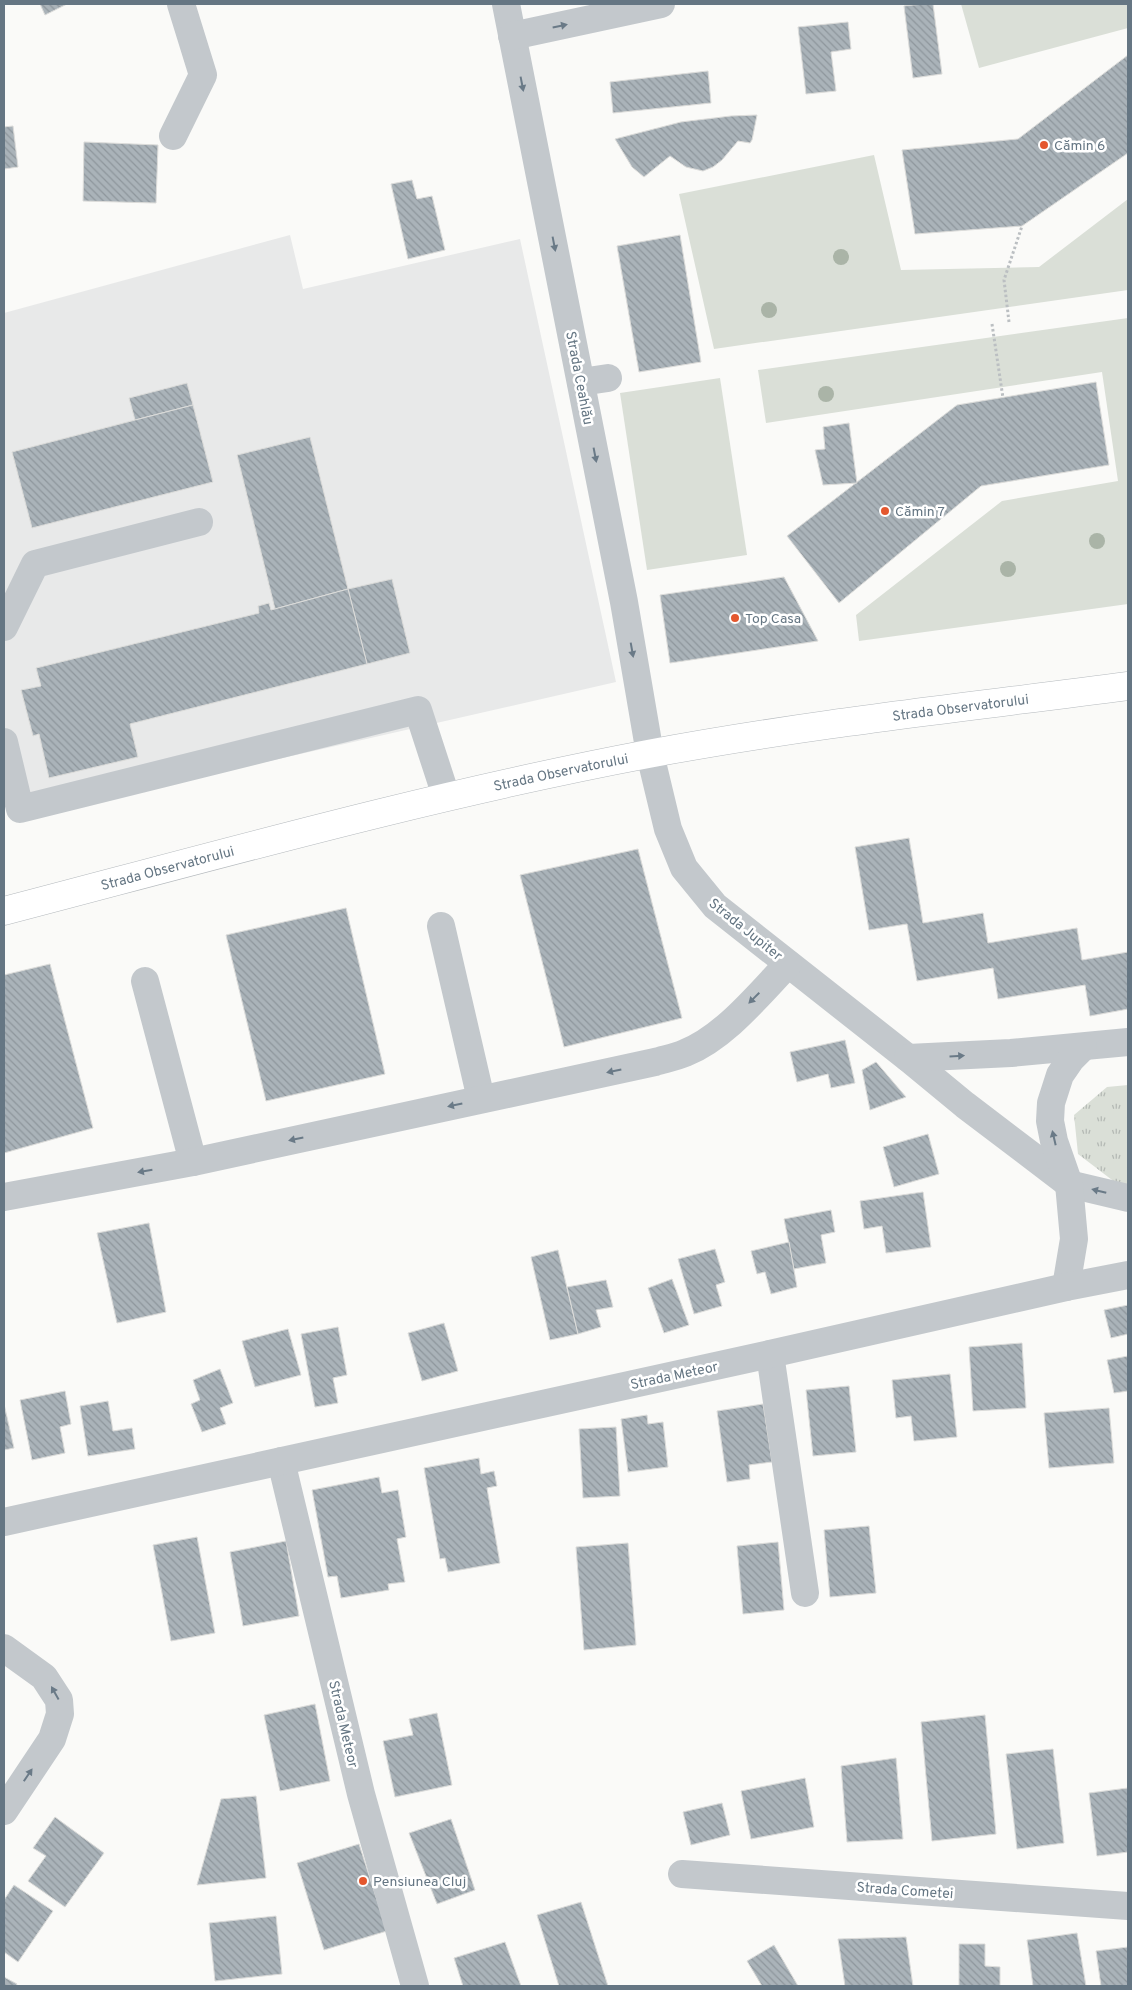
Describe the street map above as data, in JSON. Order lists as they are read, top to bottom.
{
  "streets": {
    "main road": ["Strada Observatorului"],
    "street": [
      "Strada Ceahlău",
      "Strada Jupiter",
      "Strada Meteor",
      "Strada Cometei"
    ]
  },
  "crossings": [
    ["Strada Ceahlău", "Strada Observatorului"],
    ["Strada Ceahlău", "Strada Jupiter"],
    ["Strada Observatorului", "Strada Jupiter"]
  ],
  "one_way": ["Strada Ceahlău"],
  "places": [
    "Cămin 6",
    "Cămin 7",
    "Top Casa",
    "Pensiunea Cluj"
  ]
}
